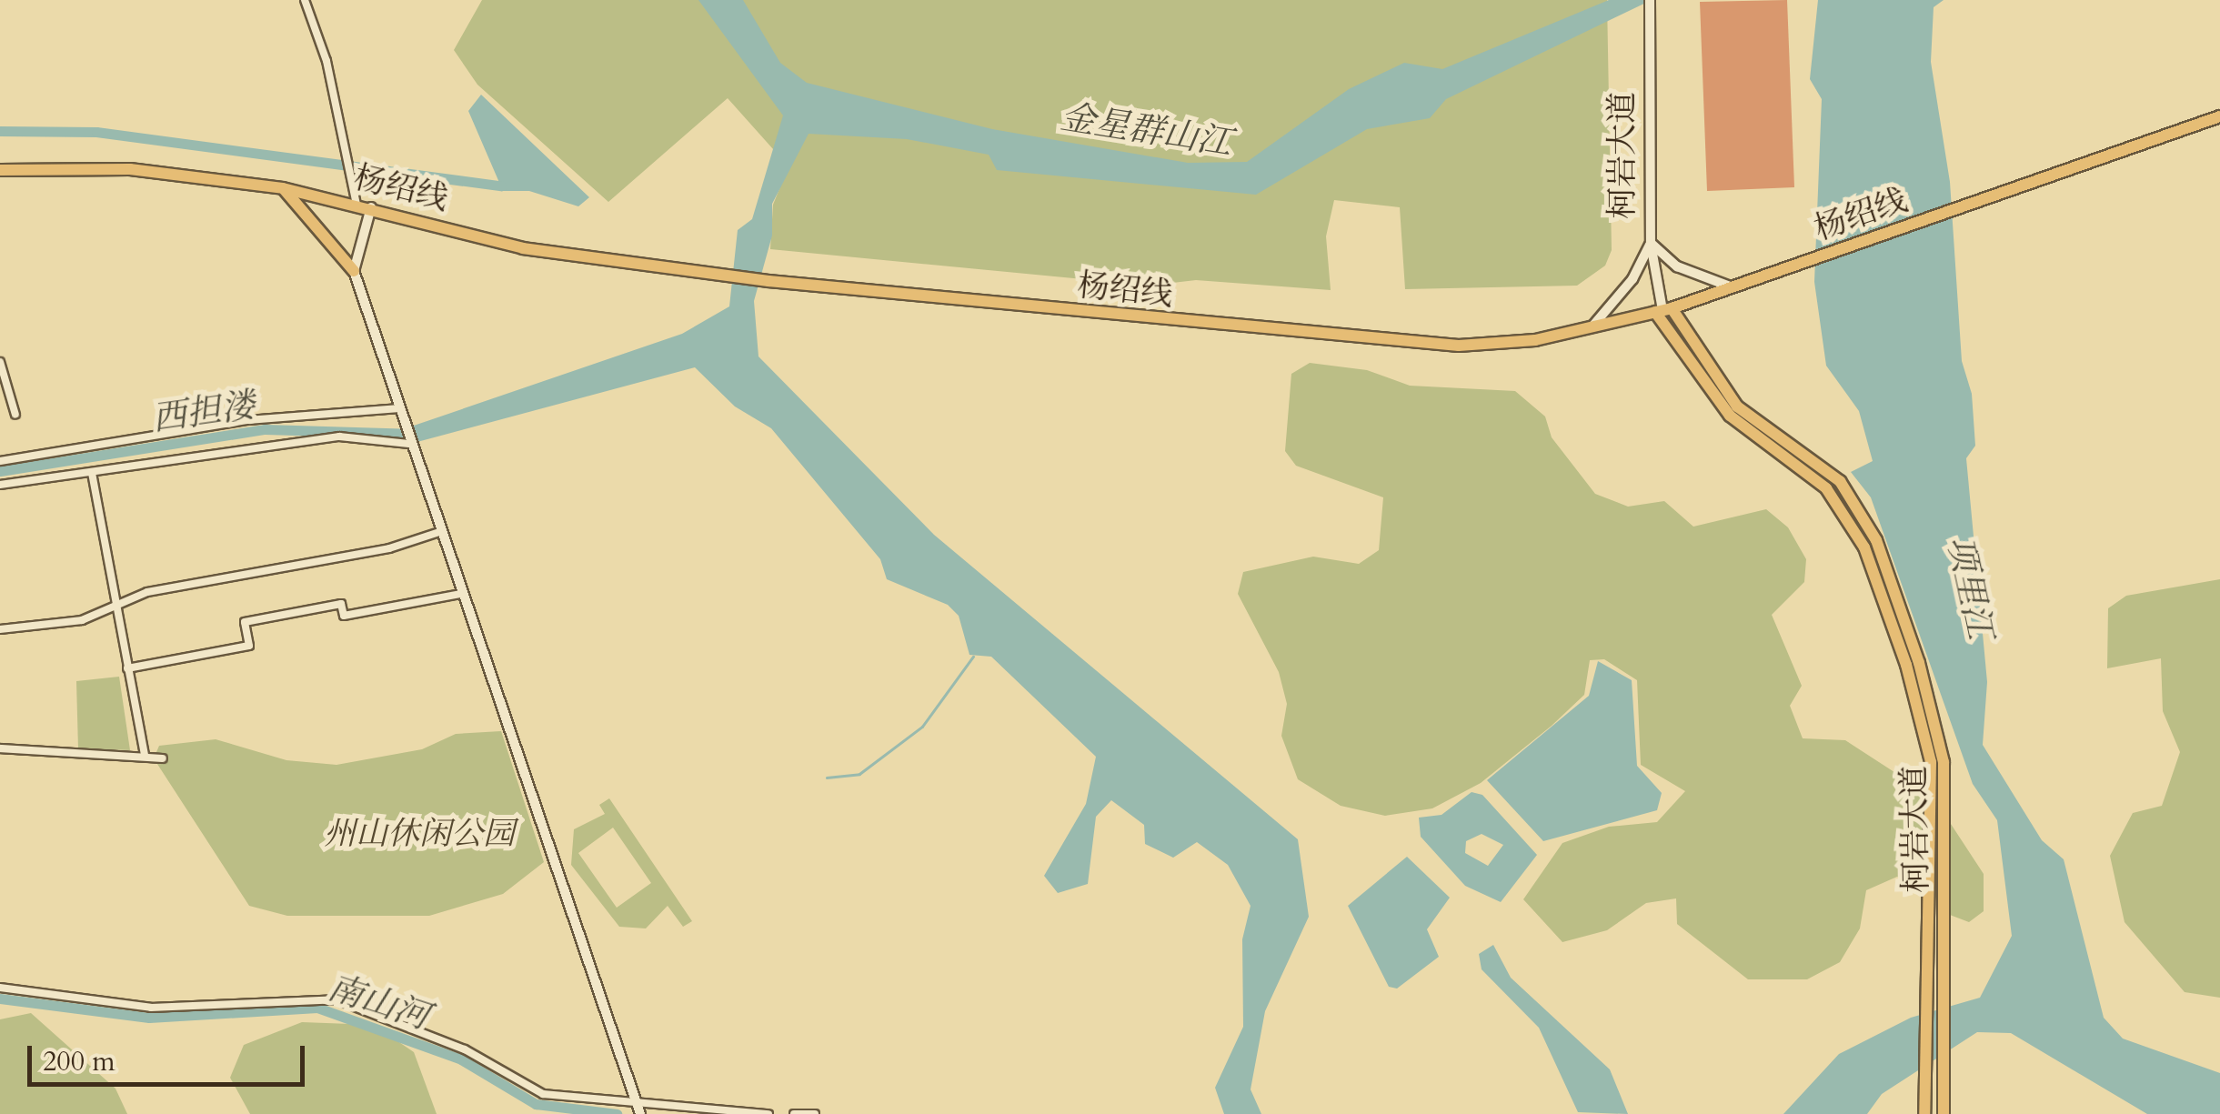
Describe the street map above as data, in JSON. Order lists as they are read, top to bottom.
{
  "streets": {
    "main road": ["柯岩大道", "杨绍线"]
  },
  "crossings": [
    ["柯岩大道", "杨绍线"]
  ],
  "water": [
    "金星群山江",
    "西担溇",
    "项里江",
    "南山河"
  ],
  "parks": ["州山休闲公园"],
  "scale_bar": "200 m"
}
